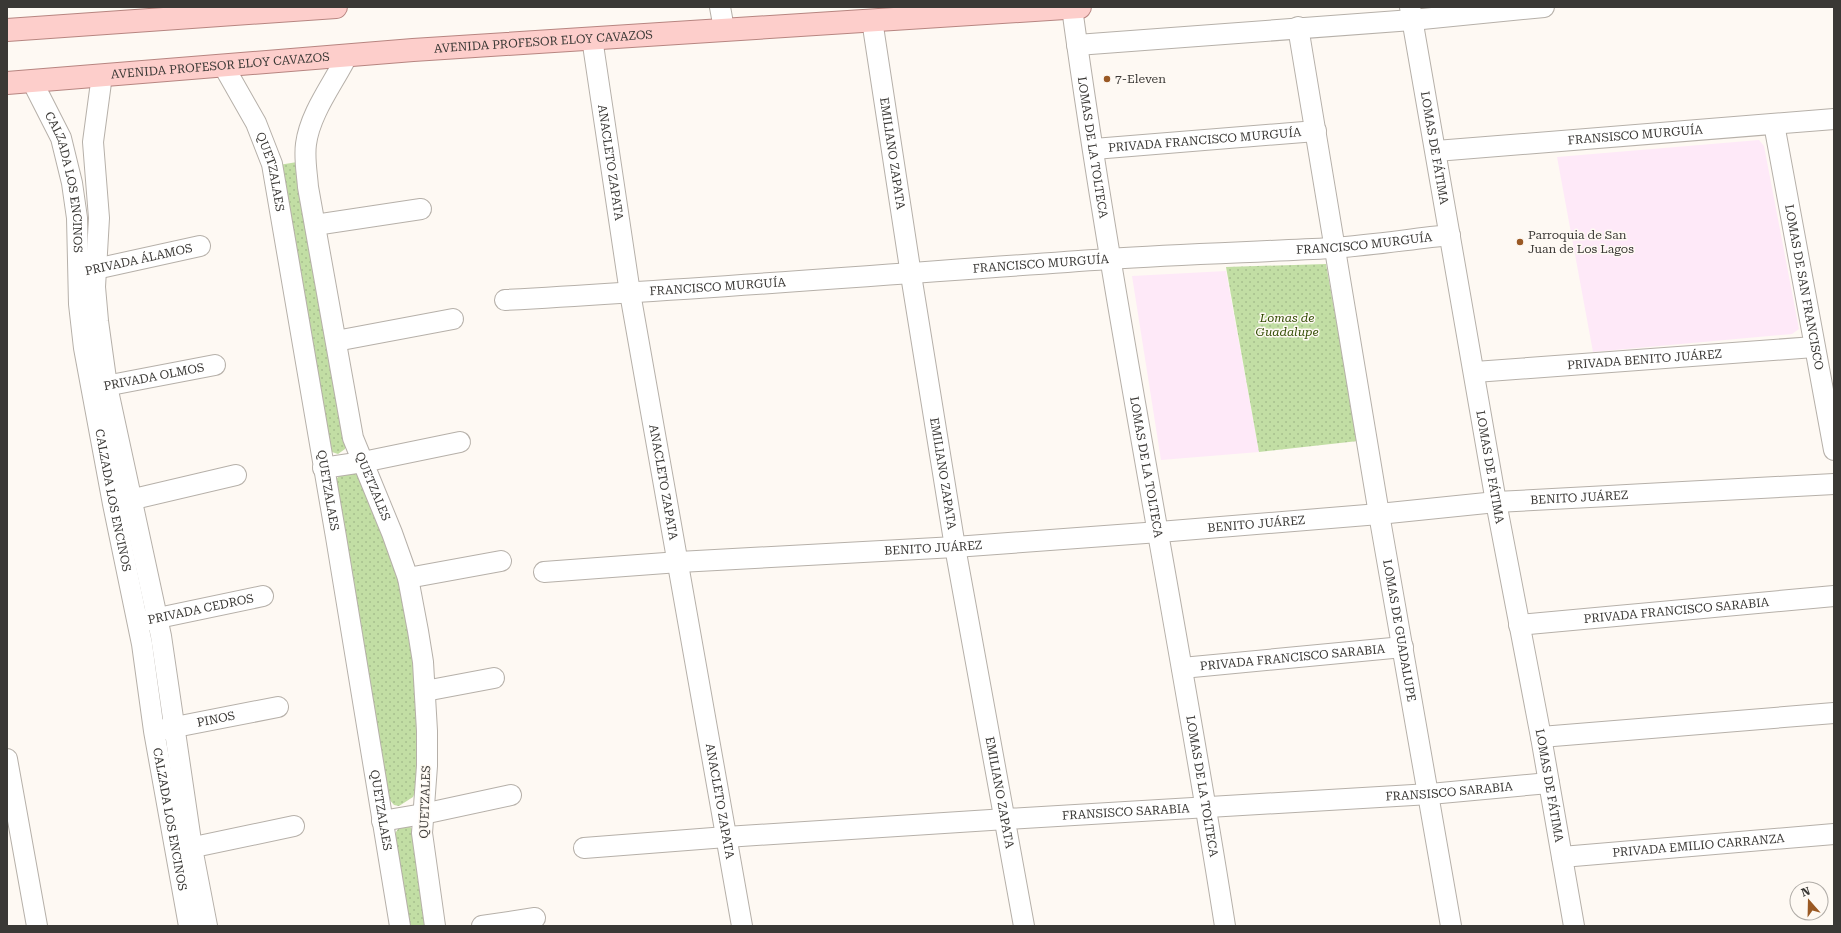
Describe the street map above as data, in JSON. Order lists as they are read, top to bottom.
{
  "streets": {
    "main road": ["AVENIDA PROFESOR ELOY CAVAZOS"],
    "street": [
      "FRANSISCO MURGUÍA",
      "PRIVADA FRANCISCO MURGUÍA",
      "LOMAS DE LA TOLTECA",
      "LOMAS DE FÁTIMA",
      "EMILIANO ZAPATA",
      "ANACLETO ZAPATA",
      "QUETZALAES",
      "CALZADA LOS ENCINOS",
      "FRANCISCO MURGUÍA",
      "PRIVADA ÁLAMOS",
      "LOMAS DE SAN FRANCISCO",
      "PRIVADA BENITO JUÁREZ",
      "PRIVADA OLMOS",
      "QUETZALES",
      "BENITO JUÁREZ",
      "PRIVADA CEDROS",
      "PRIVADA FRANCISCO SARABIA",
      "LOMAS DE GUADALUPE",
      "PINOS",
      "FRANSISCO SARABIA",
      "PRIVADA EMILIO CARRANZA"
    ]
  },
  "crossings": [
    ["AVENIDA PROFESOR ELOY CAVAZOS", "LOMAS DE LA TOLTECA"],
    ["AVENIDA PROFESOR ELOY CAVAZOS", "EMILIANO ZAPATA"],
    ["AVENIDA PROFESOR ELOY CAVAZOS", "ANACLETO ZAPATA"],
    ["AVENIDA PROFESOR ELOY CAVAZOS", "QUETZALAES"],
    ["AVENIDA PROFESOR ELOY CAVAZOS", "CALZADA LOS ENCINOS"],
    ["AVENIDA PROFESOR ELOY CAVAZOS", "QUETZALES"],
    ["FRANSISCO MURGUÍA", "LOMAS DE FÁTIMA"],
    ["FRANSISCO MURGUÍA", "LOMAS DE SAN FRANCISCO"],
    ["PRIVADA FRANCISCO MURGUÍA", "LOMAS DE LA TOLTECA"],
    ["PRIVADA FRANCISCO MURGUÍA", "LOMAS DE GUADALUPE"],
    ["LOMAS DE LA TOLTECA", "FRANCISCO MURGUÍA"],
    ["LOMAS DE LA TOLTECA", "BENITO JUÁREZ"],
    ["LOMAS DE LA TOLTECA", "PRIVADA FRANCISCO SARABIA"],
    ["LOMAS DE LA TOLTECA", "FRANSISCO SARABIA"],
    ["LOMAS DE FÁTIMA", "FRANCISCO MURGUÍA"],
    ["LOMAS DE FÁTIMA", "PRIVADA BENITO JUÁREZ"],
    ["LOMAS DE FÁTIMA", "BENITO JUÁREZ"],
    ["LOMAS DE FÁTIMA", "PRIVADA FRANCISCO SARABIA"],
    ["LOMAS DE FÁTIMA", "FRANSISCO SARABIA"],
    ["LOMAS DE FÁTIMA", "PRIVADA EMILIO CARRANZA"],
    ["EMILIANO ZAPATA", "FRANCISCO MURGUÍA"],
    ["EMILIANO ZAPATA", "BENITO JUÁREZ"],
    ["EMILIANO ZAPATA", "FRANSISCO SARABIA"],
    ["ANACLETO ZAPATA", "FRANCISCO MURGUÍA"],
    ["ANACLETO ZAPATA", "BENITO JUÁREZ"],
    ["ANACLETO ZAPATA", "FRANSISCO SARABIA"],
    ["CALZADA LOS ENCINOS", "PRIVADA ÁLAMOS"],
    ["CALZADA LOS ENCINOS", "PRIVADA OLMOS"],
    ["CALZADA LOS ENCINOS", "PRIVADA CEDROS"],
    ["CALZADA LOS ENCINOS", "PINOS"],
    ["FRANCISCO MURGUÍA", "LOMAS DE GUADALUPE"],
    ["LOMAS DE SAN FRANCISCO", "PRIVADA BENITO JUÁREZ"],
    ["BENITO JUÁREZ", "LOMAS DE GUADALUPE"],
    ["PRIVADA FRANCISCO SARABIA", "LOMAS DE GUADALUPE"],
    ["LOMAS DE GUADALUPE", "FRANSISCO SARABIA"]
  ],
  "parks": ["Lomas de Guadalupe"],
  "places": ["7-Eleven", "Parroquia de San Juan de Los Lagos"],
  "north": "top"
}
